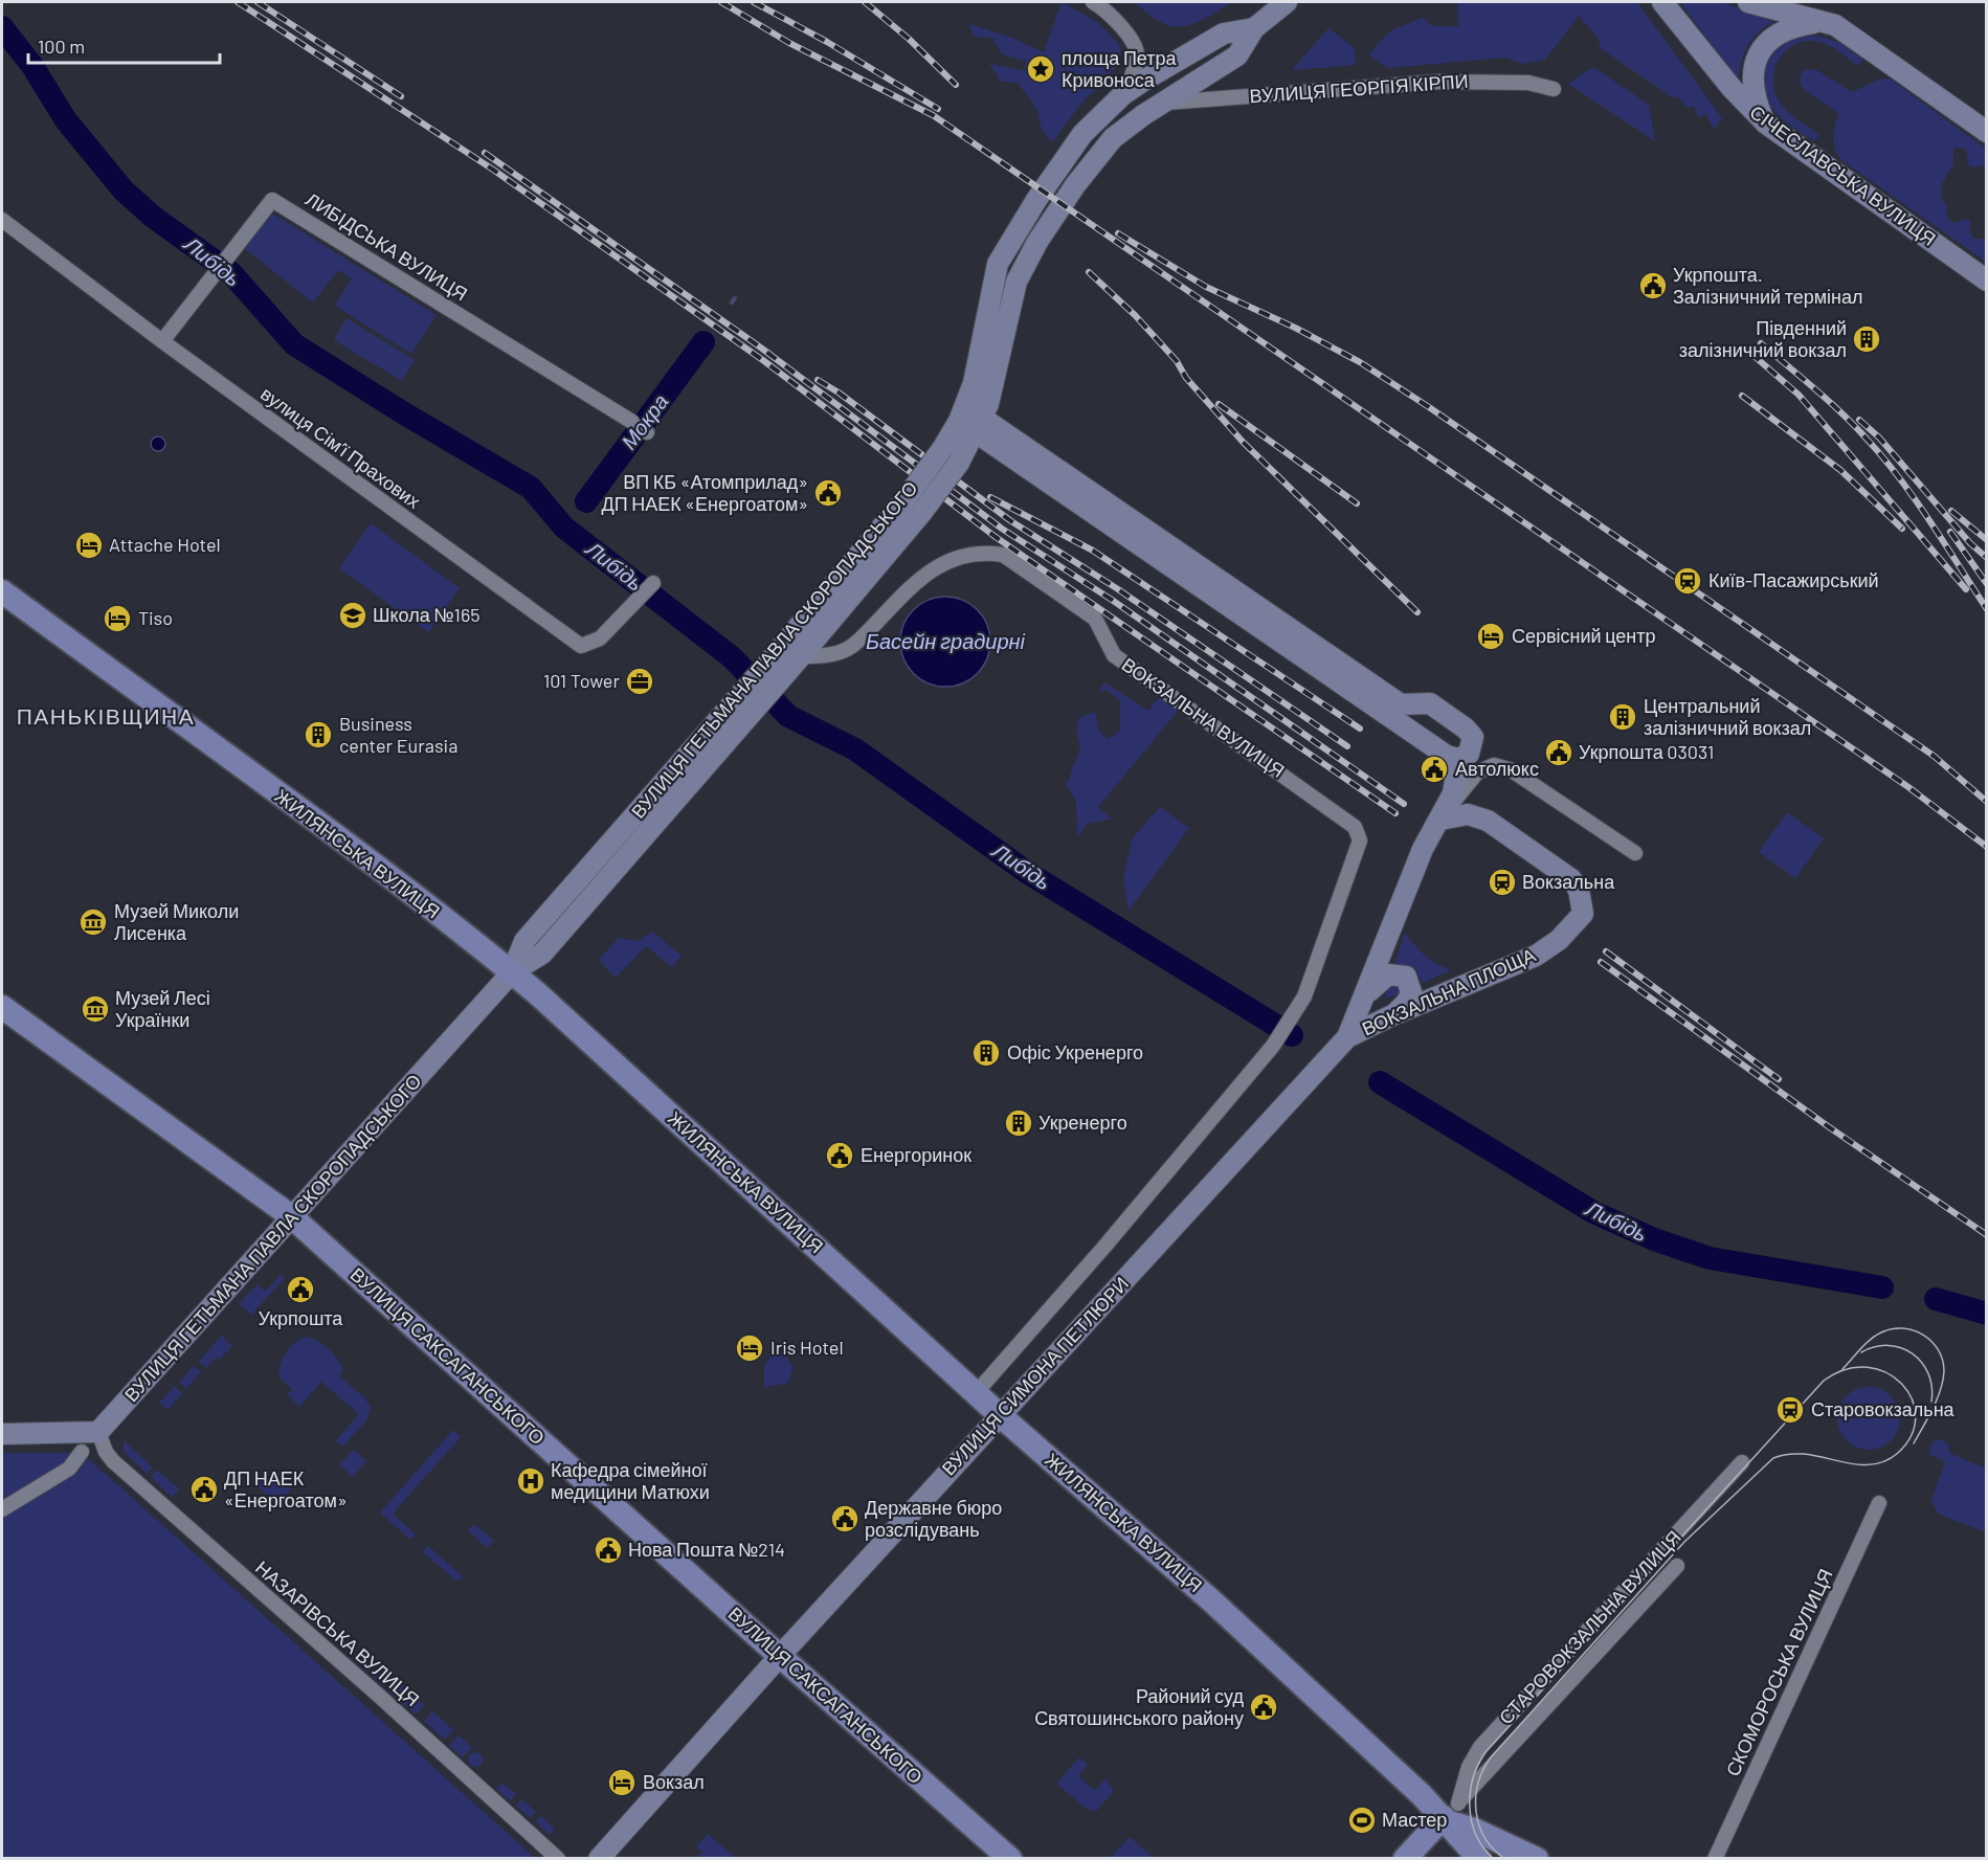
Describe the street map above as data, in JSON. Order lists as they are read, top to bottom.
{
  "streets": {
    "main road": [
      "СІЧЕСЛАВСЬКА ВУЛИЦЯ",
      "ВУЛИЦЯ ГЕТЬМАНА ПАВЛА СКОРОПАДСЬКОГО",
      "ЖИЛЯНСЬКА ВУЛИЦЯ",
      "ВОКЗАЛЬНА ПЛОЩА",
      "ВУЛИЦЯ САКСАГАНСЬКОГО",
      "ВУЛИЦЯ СИМОНА ПЕТЛЮРИ",
      "СТАРОВОКЗАЛЬНА ВУЛИЦЯ"
    ],
    "street": [
      "ВУЛИЦЯ ГЕОРГІЯ КІРПИ",
      "ЛИБІДСЬКА ВУЛИЦЯ",
      "вулиця Сімʼї Прахових",
      "ВОКЗАЛЬНА ВУЛИЦЯ",
      "НАЗАРІВСЬКА ВУЛИЦЯ",
      "СКОМОРОСЬКА ВУЛИЦЯ"
    ]
  },
  "crossings": [
    ["ВУЛИЦЯ ГЕОРГІЯ КІРПИ", "ВУЛИЦЯ ГЕТЬМАНА ПАВЛА СКОРОПАДСЬКОГО"],
    ["ЛИБІДСЬКА ВУЛИЦЯ", "вулиця Сімʼї Прахових"],
    ["ВУЛИЦЯ ГЕТЬМАНА ПАВЛА СКОРОПАДСЬКОГО", "ВОКЗАЛЬНА ВУЛИЦЯ"],
    ["ВУЛИЦЯ ГЕТЬМАНА ПАВЛА СКОРОПАДСЬКОГО", "ЖИЛЯНСЬКА ВУЛИЦЯ"],
    ["ВУЛИЦЯ ГЕТЬМАНА ПАВЛА СКОРОПАДСЬКОГО", "ВУЛИЦЯ САКСАГАНСЬКОГО"],
    ["ВУЛИЦЯ ГЕТЬМАНА ПАВЛА СКОРОПАДСЬКОГО", "НАЗАРІВСЬКА ВУЛИЦЯ"],
    ["ВОКЗАЛЬНА ВУЛИЦЯ", "ВУЛИЦЯ СИМОНА ПЕТЛЮРИ"],
    ["ЖИЛЯНСЬКА ВУЛИЦЯ", "ВУЛИЦЯ СИМОНА ПЕТЛЮРИ"],
    ["ЖИЛЯНСЬКА ВУЛИЦЯ", "СТАРОВОКЗАЛЬНА ВУЛИЦЯ"],
    ["ВОКЗАЛЬНА ПЛОЩА", "ВУЛИЦЯ СИМОНА ПЕТЛЮРИ"],
    ["ВУЛИЦЯ САКСАГАНСЬКОГО", "ВУЛИЦЯ СИМОНА ПЕТЛЮРИ"]
  ],
  "districts": ["ПАНЬКІВЩИНА"],
  "water": ["Либідь", "Мокра", "Басейн градирні"],
  "places": {
    "place": ["площа Петра Кривоноса"],
    "public building": [
      "Укрпошта. Залізничний термінал",
      "ВП КБ «Атомприлад» ДП НАЕК «Енергоатом»",
      "Укрпошта 03031",
      "Автолюкс",
      "Енергоринок",
      "Укрпошта",
      "ДП НАЕК «Енергоатом»",
      "Державне бюро розслідувань",
      "Нова Пошта №214",
      "Районий суд Святошинського району"
    ],
    "building": [
      "Південний залізничний вокзал",
      "Центральний залізничний вокзал",
      "Business center Eurasia",
      "Офіс Укренерго",
      "Укренерго"
    ],
    "hotel": [
      "Attache Hotel",
      "Tiso",
      "Сервісний центр",
      "Iris Hotel",
      "Вокзал"
    ],
    "station": ["Київ-Пасажирський", "Вокзальна", "Старовокзальна"],
    "school or university": ["Школа №165"],
    "office": ["101 Tower"],
    "museum": ["Музей Миколи Лисенка", "Музей Лесі Українки"],
    "hospital": ["Кафедра сімейної медицини Матюхи"],
    "sports": ["Мастер"]
  },
  "scale_bar": "100 m"
}
